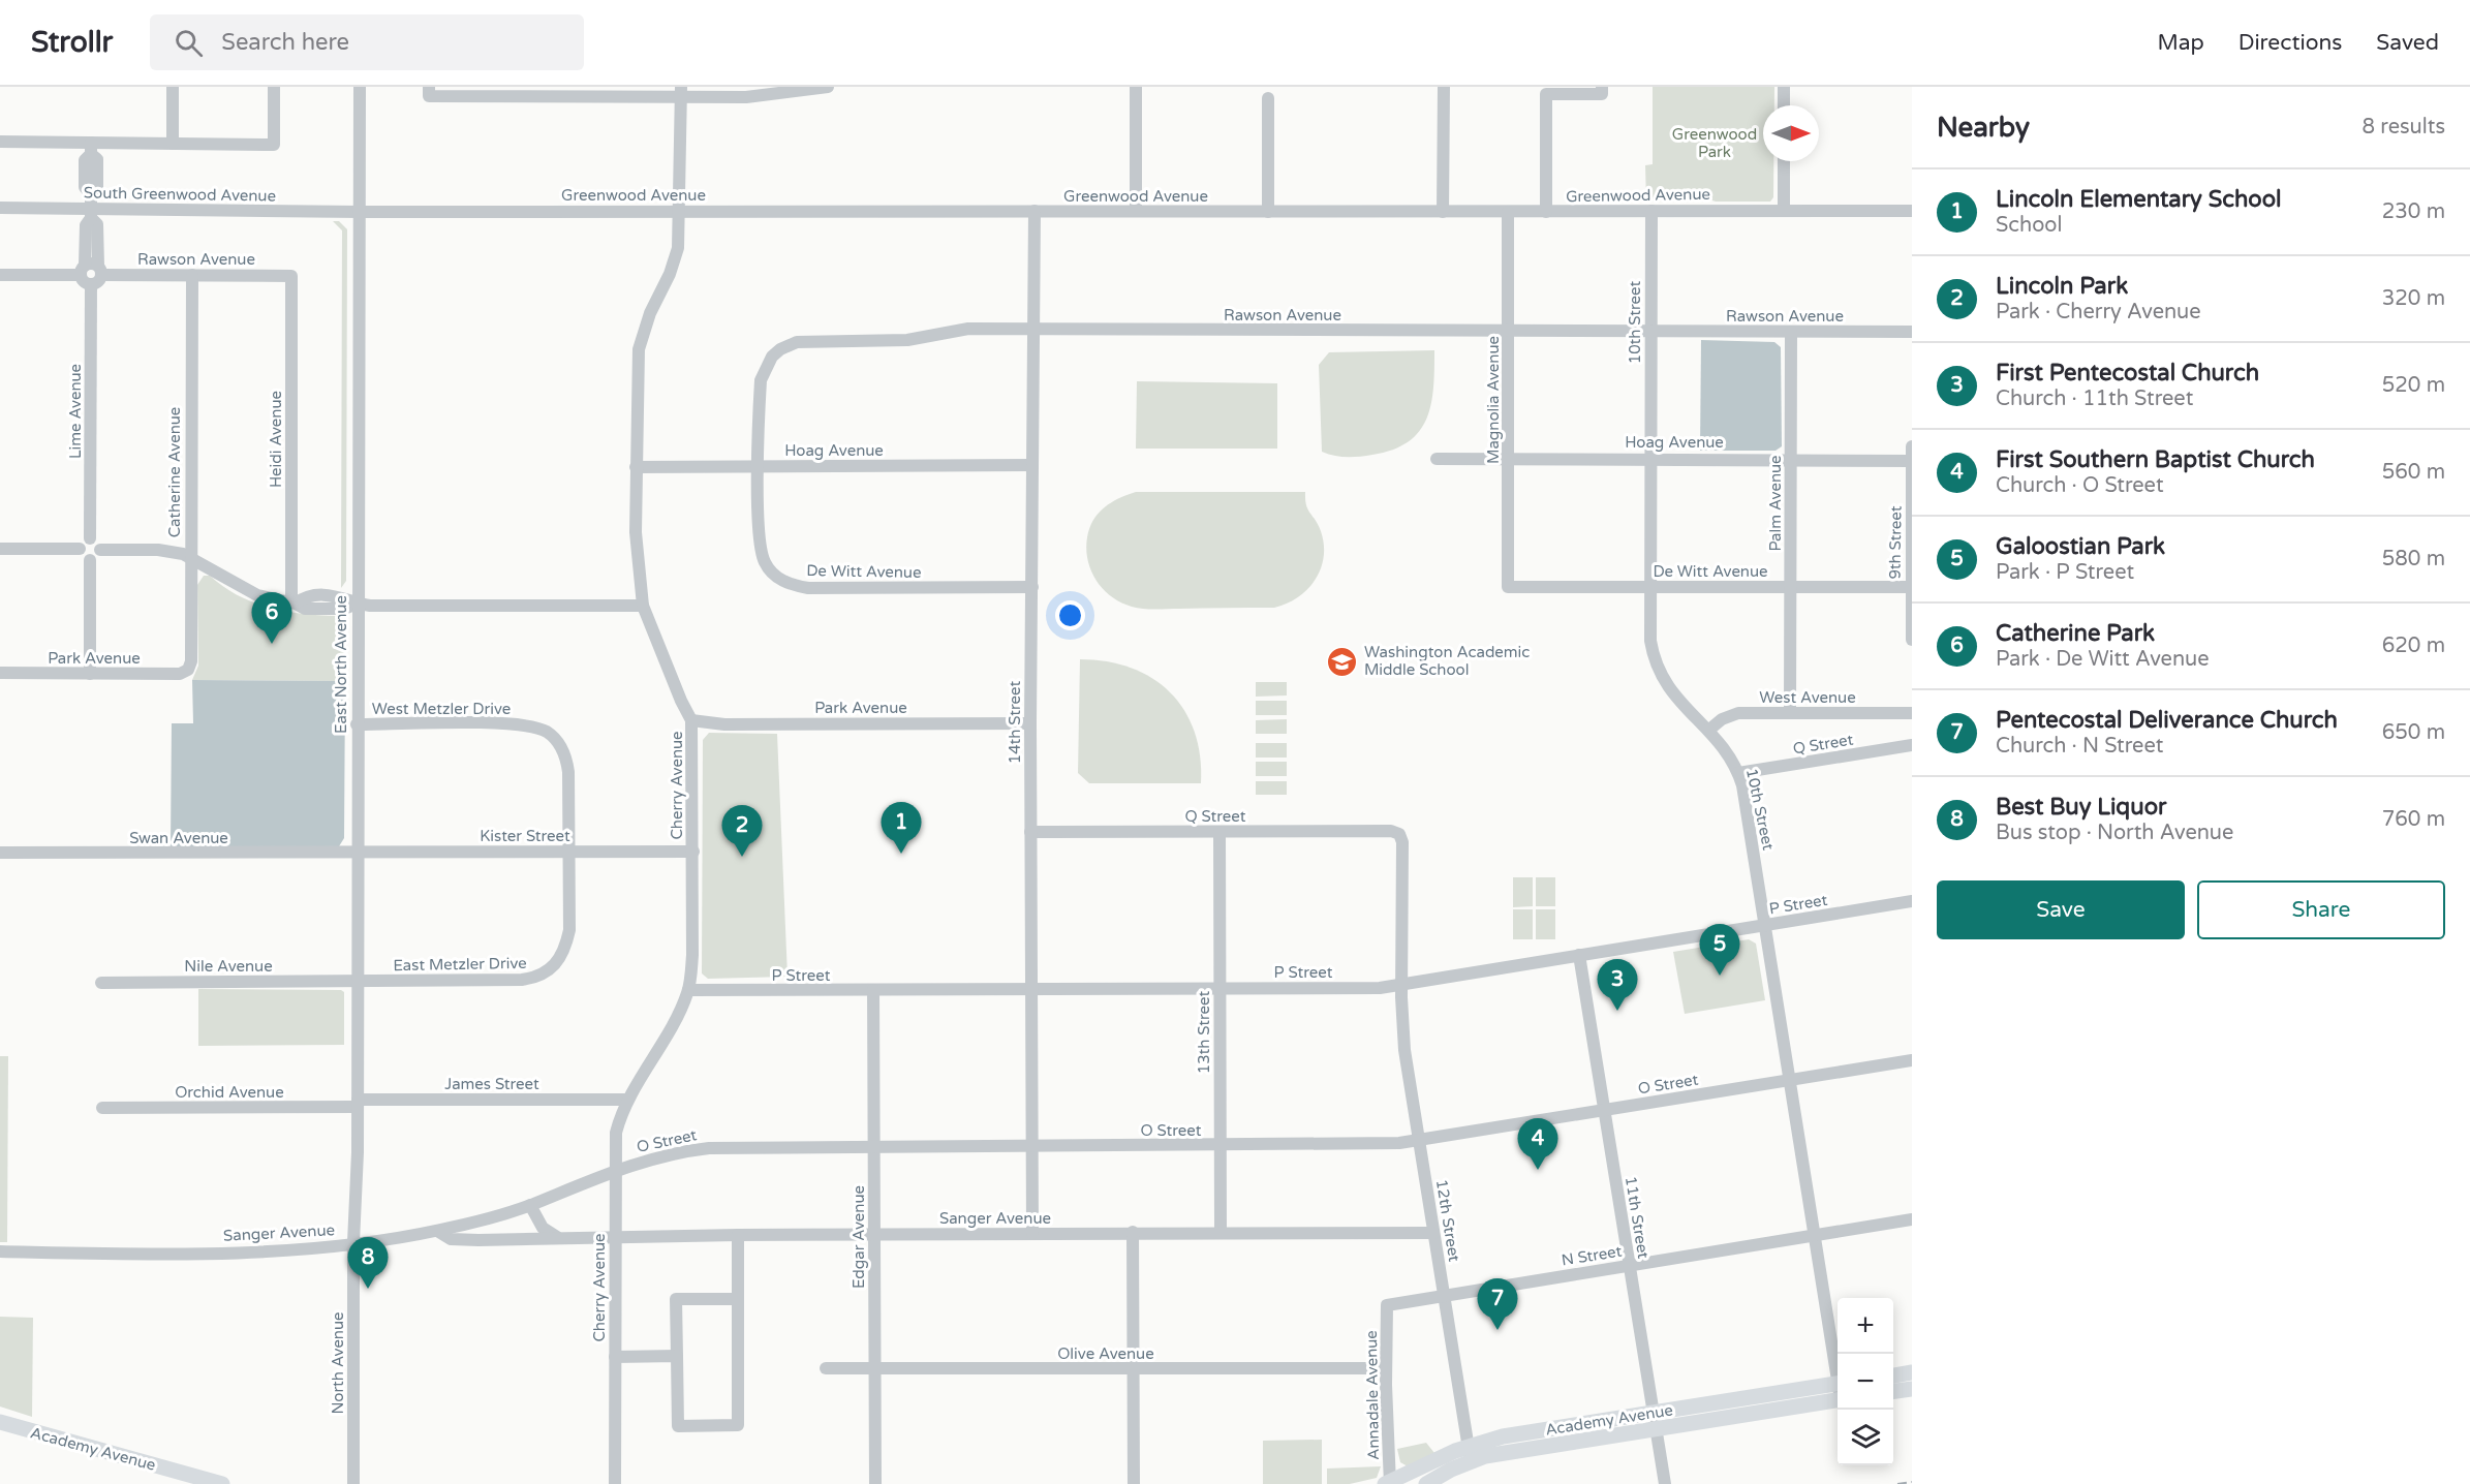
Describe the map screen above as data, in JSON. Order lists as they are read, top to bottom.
{
  "streets": {
    "main road": ["Academy Avenue"],
    "street": [
      "South Greenwood Avenue",
      "Greenwood Avenue",
      "Rawson Avenue",
      "10th Street",
      "Magnolia Avenue",
      "Lime Avenue",
      "Heidi Avenue",
      "Hoag Avenue",
      "Catherine Avenue",
      "Palm Avenue",
      "9th Street",
      "De Witt Avenue",
      "Park Avenue",
      "East North Avenue",
      "West Avenue",
      "West Metzler Drive",
      "14th Street",
      "Q Street",
      "Cherry Avenue",
      "Kister Street",
      "Swan Avenue",
      "P Street",
      "East Metzler Drive",
      "Nile Avenue",
      "13th Street",
      "James Street",
      "O Street",
      "Orchid Avenue",
      "11th Street",
      "Sanger Avenue",
      "12th Street",
      "Edgar Avenue",
      "N Street",
      "Olive Avenue",
      "North Avenue",
      "Annadale Avenue"
    ]
  },
  "crossings": [
    ["South Greenwood Avenue", "Greenwood Avenue"],
    ["South Greenwood Avenue", "East North Avenue"],
    ["Greenwood Avenue", "10th Street"],
    ["Greenwood Avenue", "Magnolia Avenue"],
    ["Greenwood Avenue", "East North Avenue"],
    ["Greenwood Avenue", "14th Street"],
    ["Greenwood Avenue", "Cherry Avenue"],
    ["Rawson Avenue", "10th Street"],
    ["Rawson Avenue", "Magnolia Avenue"],
    ["Rawson Avenue", "Lime Avenue"],
    ["Rawson Avenue", "Heidi Avenue"],
    ["Rawson Avenue", "Hoag Avenue"],
    ["Rawson Avenue", "Catherine Avenue"],
    ["Rawson Avenue", "Palm Avenue"],
    ["Rawson Avenue", "De Witt Avenue"],
    ["Rawson Avenue", "14th Street"],
    ["10th Street", "Hoag Avenue"],
    ["10th Street", "De Witt Avenue"],
    ["10th Street", "West Avenue"],
    ["10th Street", "Q Street"],
    ["10th Street", "P Street"],
    ["10th Street", "O Street"],
    ["10th Street", "N Street"],
    ["Magnolia Avenue", "Hoag Avenue"],
    ["Magnolia Avenue", "De Witt Avenue"],
    ["Hoag Avenue", "Palm Avenue"],
    ["Hoag Avenue", "9th Street"],
    ["Hoag Avenue", "De Witt Avenue"],
    ["Hoag Avenue", "14th Street"],
    ["Hoag Avenue", "Cherry Avenue"],
    ["Catherine Avenue", "Park Avenue"],
    ["Palm Avenue", "De Witt Avenue"],
    ["Palm Avenue", "West Avenue"],
    ["9th Street", "De Witt Avenue"],
    ["De Witt Avenue", "14th Street"],
    ["Park Avenue", "14th Street"],
    ["Park Avenue", "Cherry Avenue"],
    ["East North Avenue", "West Metzler Drive"],
    ["East North Avenue", "Kister Street"],
    ["East North Avenue", "Swan Avenue"],
    ["East North Avenue", "East Metzler Drive"],
    ["East North Avenue", "Nile Avenue"],
    ["East North Avenue", "James Street"],
    ["East North Avenue", "Orchid Avenue"],
    ["East North Avenue", "Sanger Avenue"],
    ["East North Avenue", "North Avenue"],
    ["West Metzler Drive", "Kister Street"],
    ["West Metzler Drive", "East Metzler Drive"],
    ["14th Street", "Q Street"],
    ["14th Street", "P Street"],
    ["14th Street", "O Street"],
    ["14th Street", "Sanger Avenue"],
    ["Q Street", "P Street"],
    ["Q Street", "13th Street"],
    ["Q Street", "12th Street"],
    ["Cherry Avenue", "Kister Street"],
    ["Cherry Avenue", "P Street"],
    ["Cherry Avenue", "James Street"],
    ["Cherry Avenue", "O Street"],
    ["Cherry Avenue", "Sanger Avenue"],
    ["Kister Street", "Swan Avenue"],
    ["Kister Street", "East Metzler Drive"],
    ["P Street", "13th Street"],
    ["P Street", "11th Street"],
    ["P Street", "12th Street"],
    ["P Street", "Edgar Avenue"],
    ["East Metzler Drive", "Nile Avenue"],
    ["13th Street", "O Street"],
    ["13th Street", "Sanger Avenue"],
    ["James Street", "Orchid Avenue"],
    ["O Street", "11th Street"],
    ["O Street", "Sanger Avenue"],
    ["O Street", "12th Street"],
    ["O Street", "Edgar Avenue"],
    ["11th Street", "N Street"],
    ["11th Street", "Academy Avenue"],
    ["Sanger Avenue", "12th Street"],
    ["Sanger Avenue", "Edgar Avenue"],
    ["Sanger Avenue", "North Avenue"],
    ["12th Street", "N Street"],
    ["12th Street", "Academy Avenue"],
    ["Edgar Avenue", "Olive Avenue"],
    ["N Street", "Annadale Avenue"],
    ["Olive Avenue", "Annadale Avenue"],
    ["Annadale Avenue", "Academy Avenue"]
  ],
  "parks": ["Greenwood Park"],
  "places": {
    "school or university": ["Washington Academic Middle School"]
  },
  "north": "right",
  "page": {
    "header": "Strollr",
    "search": "Search here",
    "nav": ["Map", "Directions", "Saved"],
    "heading": ["Nearby", "8 results"],
    "list": [
      {
        "mark": "1",
        "name": "Lincoln Elementary School",
        "note": "School",
        "value": "230 m"
      },
      {
        "mark": "2",
        "name": "Lincoln Park",
        "note": "Park · Cherry Avenue",
        "value": "320 m"
      },
      {
        "mark": "3",
        "name": "First Pentecostal Church",
        "note": "Church · 11th Street",
        "value": "520 m"
      },
      {
        "mark": "4",
        "name": "First Southern Baptist Church",
        "note": "Church · O Street",
        "value": "560 m"
      },
      {
        "mark": "5",
        "name": "Galoostian Park",
        "note": "Park · P Street",
        "value": "580 m"
      },
      {
        "mark": "6",
        "name": "Catherine Park",
        "note": "Park · De Witt Avenue",
        "value": "620 m"
      },
      {
        "mark": "7",
        "name": "Pentecostal Deliverance Church",
        "note": "Church · N Street",
        "value": "650 m"
      },
      {
        "mark": "8",
        "name": "Best Buy Liquor",
        "note": "Bus stop · North Avenue",
        "value": "760 m"
      }
    ],
    "pins": [
      "6",
      "1",
      "2",
      "5",
      "3",
      "4",
      "8",
      "7"
    ],
    "buttons": ["Save", "Share"],
    "map_buttons": ["+", "−"]
  }
}
